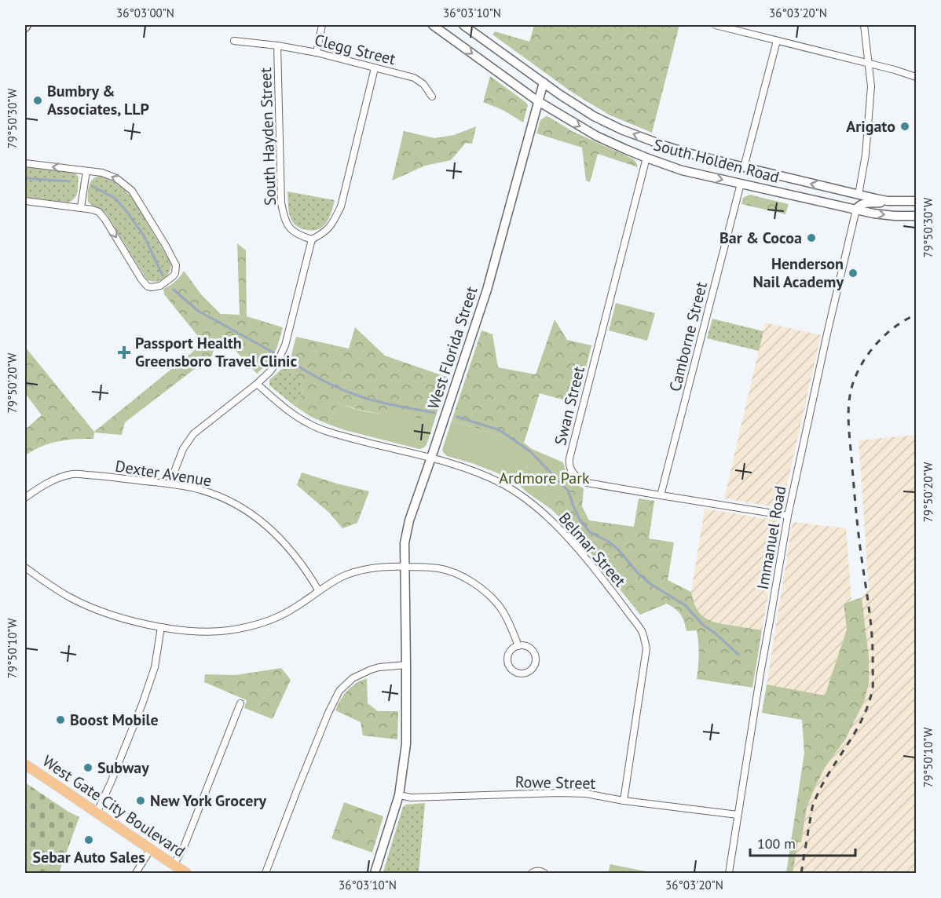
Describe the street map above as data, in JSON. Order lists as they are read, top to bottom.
{
  "streets": {
    "main road": ["South Holden Road", "West Florida Street", "West Gate City Boulevard"],
    "street": [
      "Clegg Street",
      "South Hayden Street",
      "Camborne Street",
      "Swan Street",
      "Dexter Avenue",
      "Immanuel Road",
      "Belmar Street",
      "Rowe Street"
    ]
  },
  "crossings": [
    ["Clegg Street", "South Hayden Street"],
    ["South Holden Road", "Camborne Street"],
    ["South Holden Road", "West Florida Street"],
    ["South Holden Road", "Swan Street"],
    ["South Holden Road", "Immanuel Road"],
    ["Camborne Street", "Swan Street"],
    ["West Florida Street", "Belmar Street"],
    ["West Florida Street", "Rowe Street"],
    ["Swan Street", "Immanuel Road"],
    ["Immanuel Road", "Rowe Street"],
    ["Belmar Street", "Rowe Street"]
  ],
  "parks": ["Ardmore Park"],
  "places": {
    "other": [
      "Bumbry & Associates, LLP",
      "Arigato",
      "Bar & Cocoa",
      "Henderson Nail Academy",
      "Boost Mobile",
      "Subway",
      "New York Grocery",
      "Sebar Auto Sales"
    ],
    "health": ["Passport Health Greensboro Travel Clinic"]
  },
  "scale_bar": "100 m",
  "coordinates": [
    "36°03'00\"N",
    "36°03'10\"N",
    "36°03'20\"N",
    "79°50'30\"W",
    "79°50'20\"W",
    "79°50'10\"W"
  ]
}
